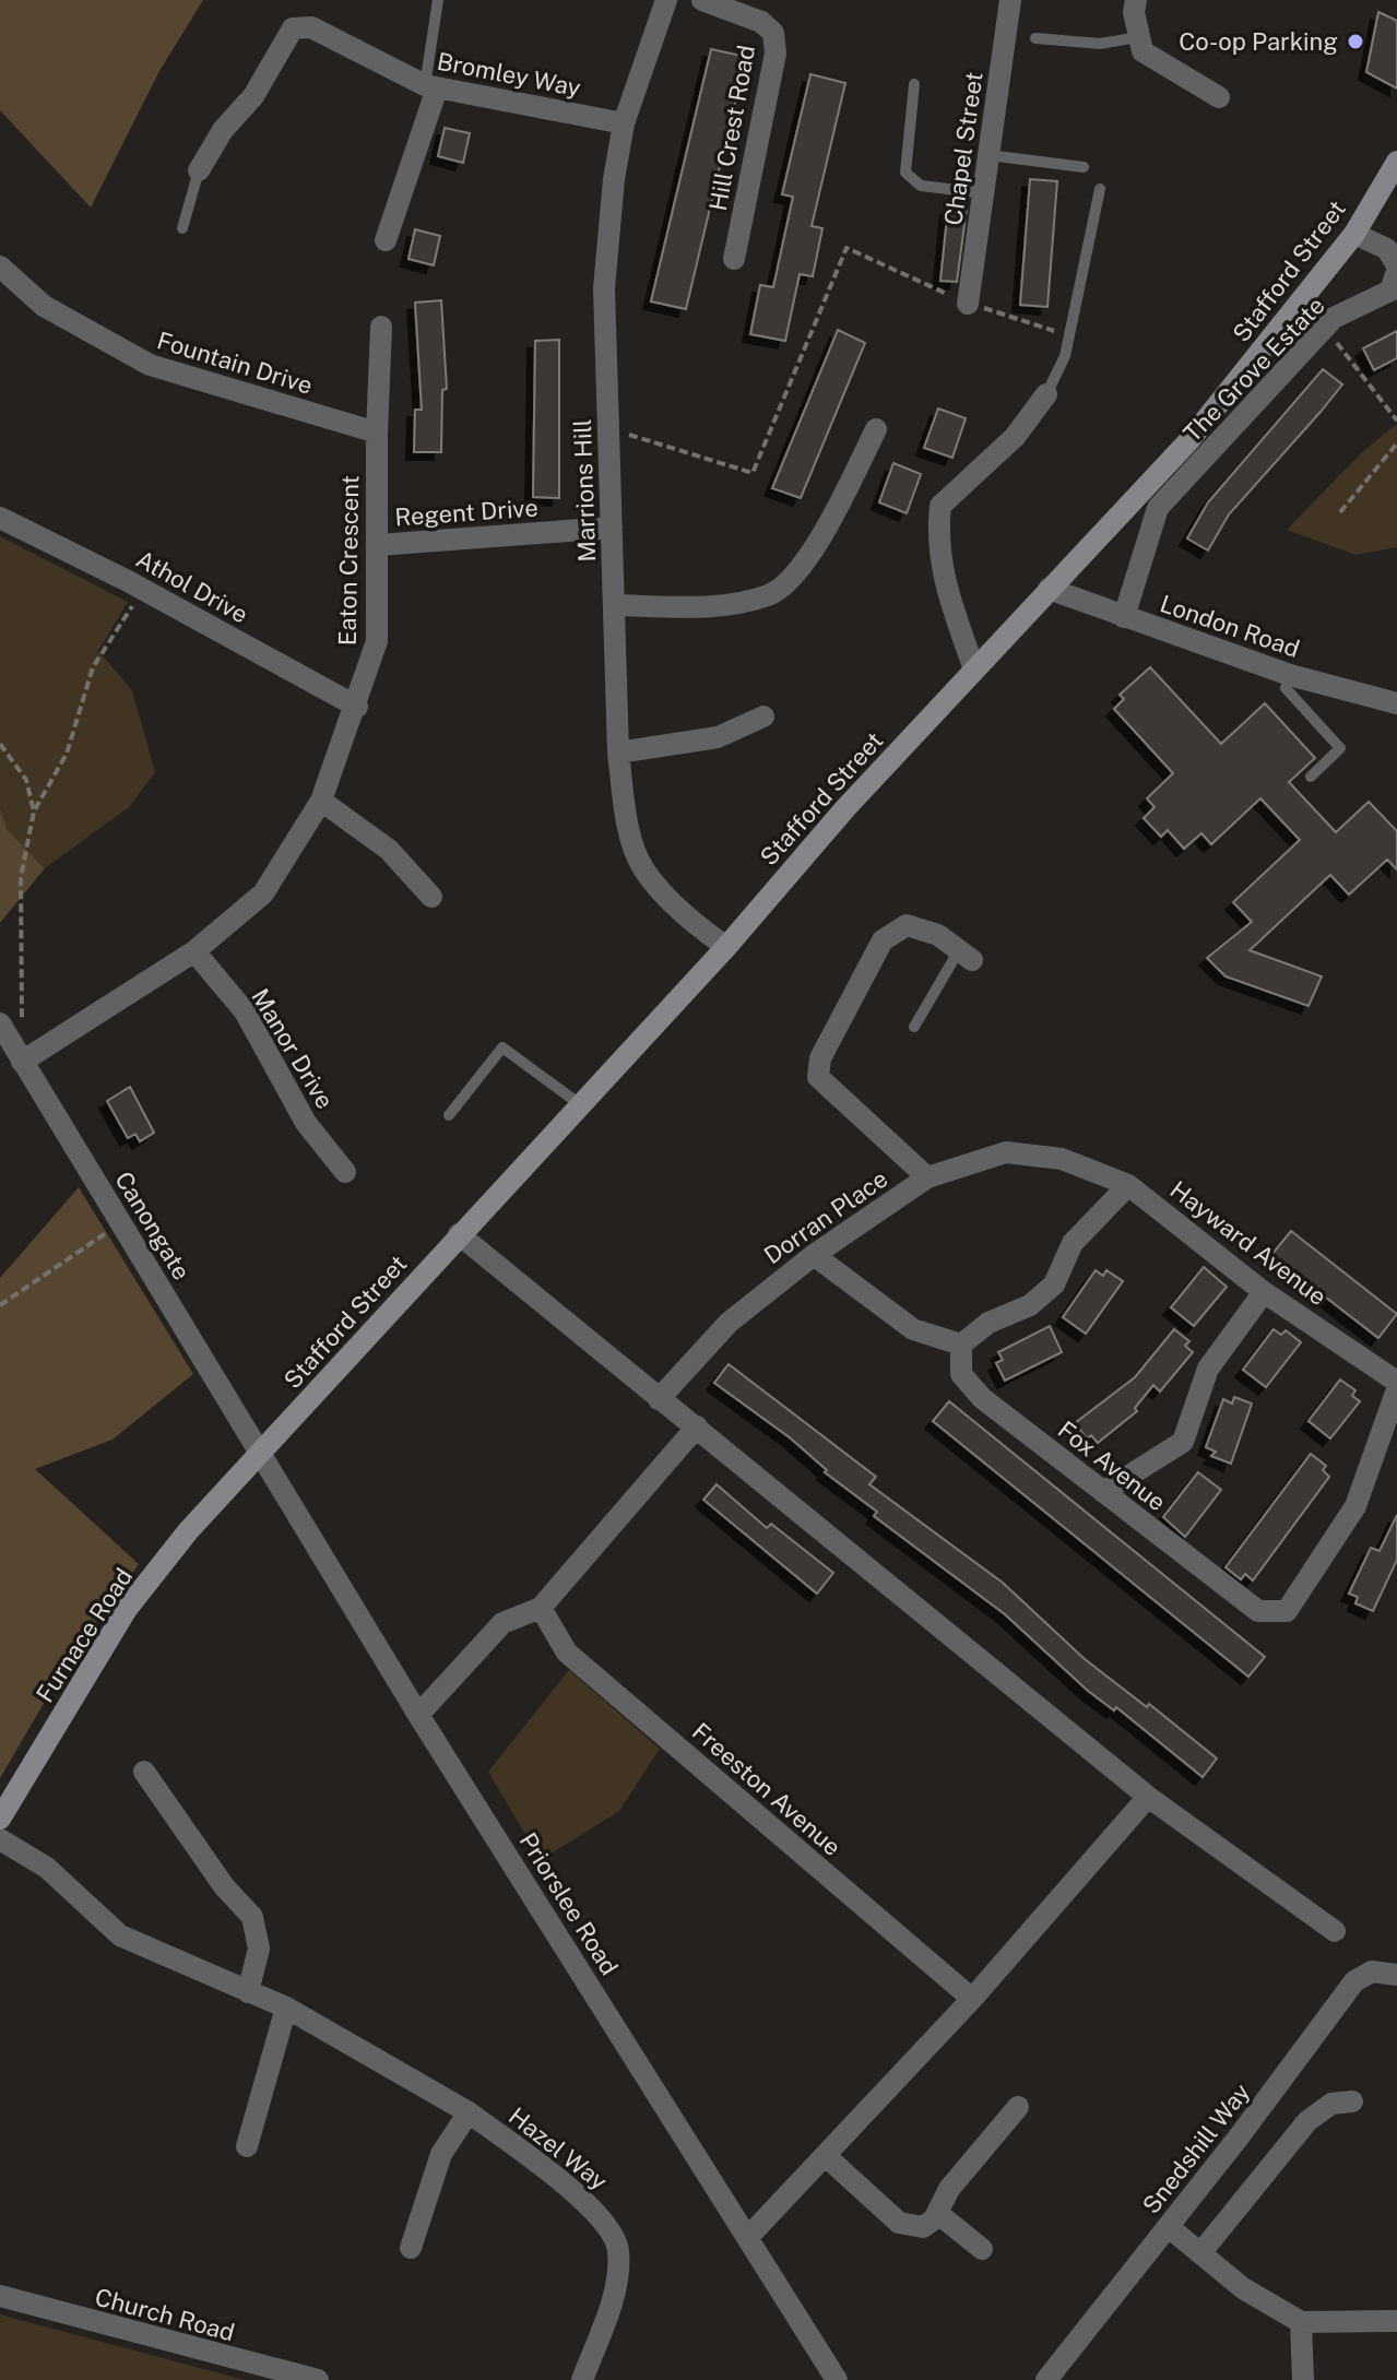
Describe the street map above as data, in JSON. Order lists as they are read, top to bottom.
{
  "streets": {
    "street": [
      "Bromley Way",
      "Hill Crest Road",
      "Chapel Street",
      "Stafford Street",
      "Fountain Drive",
      "The Grove Estate",
      "Marrions Hill",
      "Regent Drive",
      "Eaton Crescent",
      "Athol Drive",
      "London Road",
      "Manor Drive",
      "Dorran Place",
      "Canongate",
      "Hayward Avenue",
      "Fox Avenue",
      "Furnace Road",
      "Freeston Avenue",
      "Priorslee Road",
      "Hazel Way",
      "Snedshill Way",
      "Church Road"
    ]
  },
  "crossings": [
    ["Bromley Way", "Marrions Hill"],
    ["Stafford Street", "The Grove Estate"],
    ["Stafford Street", "Marrions Hill"],
    ["Stafford Street", "London Road"],
    ["Stafford Street", "Canongate"],
    ["Stafford Street", "Furnace Road"],
    ["Stafford Street", "Priorslee Road"],
    ["Fountain Drive", "Eaton Crescent"],
    ["The Grove Estate", "London Road"],
    ["Marrions Hill", "Regent Drive"],
    ["Regent Drive", "Eaton Crescent"],
    ["Eaton Crescent", "Athol Drive"],
    ["Eaton Crescent", "Manor Drive"],
    ["Eaton Crescent", "Canongate"],
    ["Dorran Place", "Hayward Avenue"],
    ["Canongate", "Furnace Road"],
    ["Canongate", "Priorslee Road"],
    ["Furnace Road", "Priorslee Road"]
  ],
  "places": ["Co-op Parking"]
}
